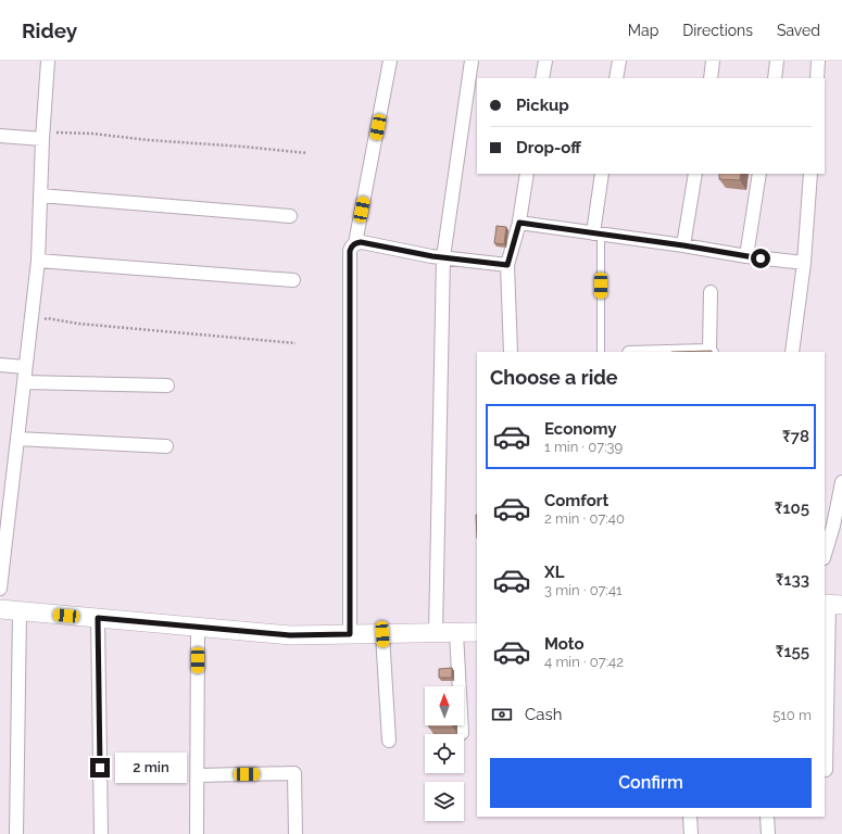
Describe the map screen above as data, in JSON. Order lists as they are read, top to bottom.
{
  "north": "top",
  "page": {
    "header": "Ridey",
    "nav": ["Map", "Directions", "Saved"],
    "banner": ["Pickup", "Drop-off"],
    "heading": "Choose a ride",
    "list": [
      {
        "name": "Economy",
        "note": "1 min · 07:39",
        "value": "₹78"
      },
      {
        "name": "Comfort",
        "note": "2 min · 07:40",
        "value": "₹105"
      },
      {
        "name": "XL",
        "note": "3 min · 07:41",
        "value": "₹133"
      },
      {
        "name": "Moto",
        "note": "4 min · 07:42",
        "value": "₹155"
      }
    ],
    "pay": ["Cash", "510 m"],
    "buttons": "Confirm",
    "bubble": "2 min"
  }
}
